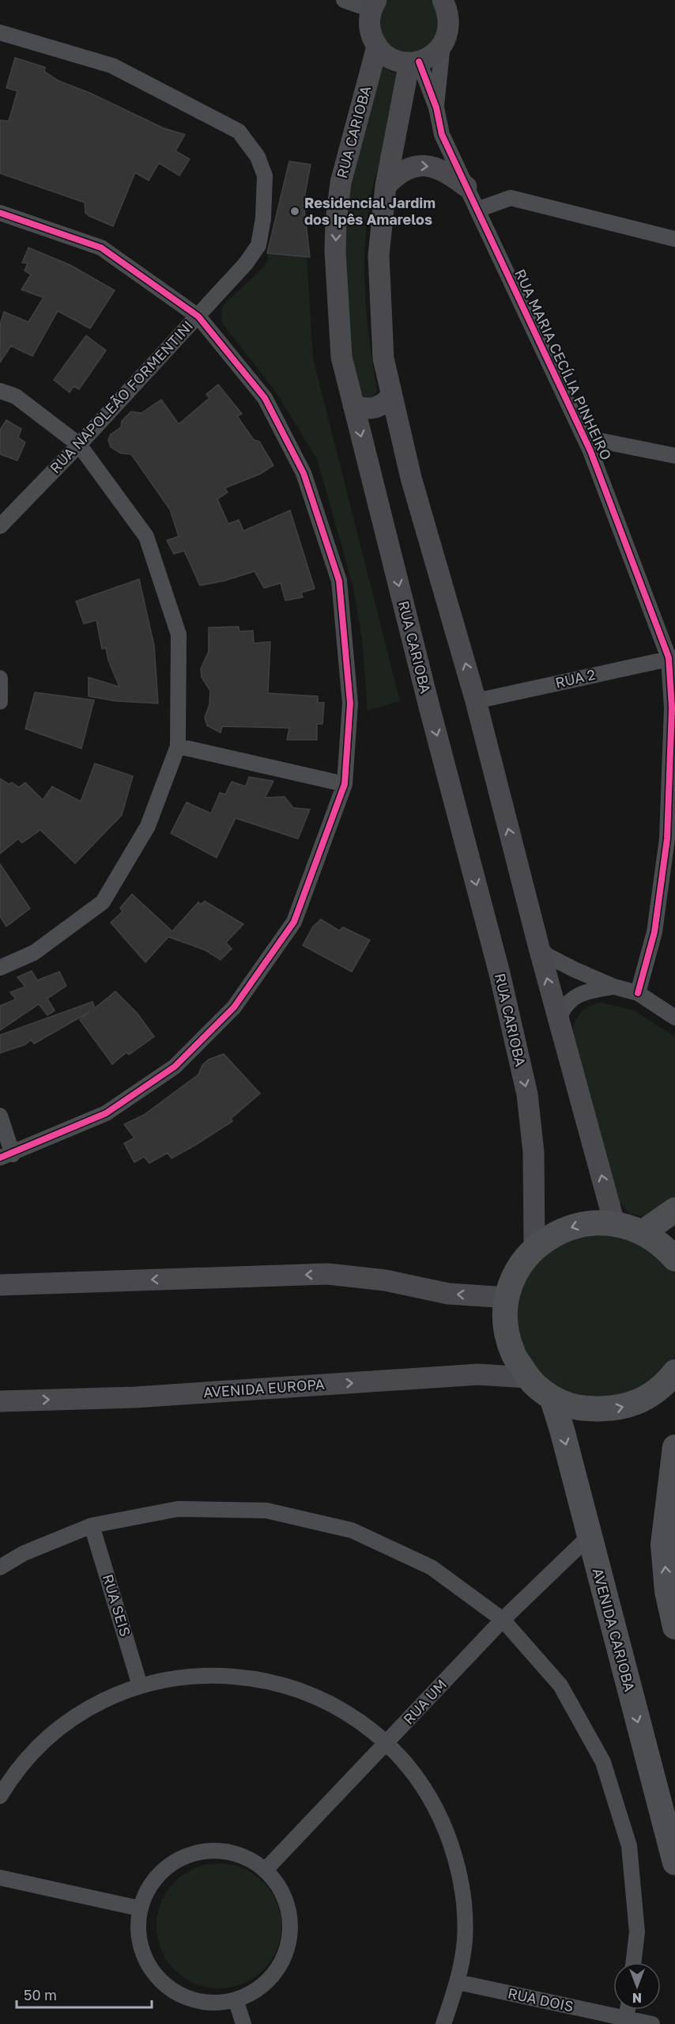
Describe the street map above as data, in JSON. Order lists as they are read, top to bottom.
{
  "streets": {
    "main road": ["RUA CARIOBA", "AVENIDA EUROPA", "AVENIDA CARIOBA"],
    "street": [
      "RUA MARIA CECÍLIA PINHEIRO",
      "RUA NAPOLEÃO FORMENTINI",
      "RUA 2",
      "RUA SEIS",
      "RUA UM",
      "RUA DOIS"
    ]
  },
  "crossings": [
    ["RUA MARIA CECÍLIA PINHEIRO", "RUA 2"],
    ["AVENIDA CARIOBA", "RUA UM"]
  ],
  "places": ["Residencial Jardim dos Ipês Amarelos"],
  "scale_bar": "50 m",
  "north": "bottom"
}
